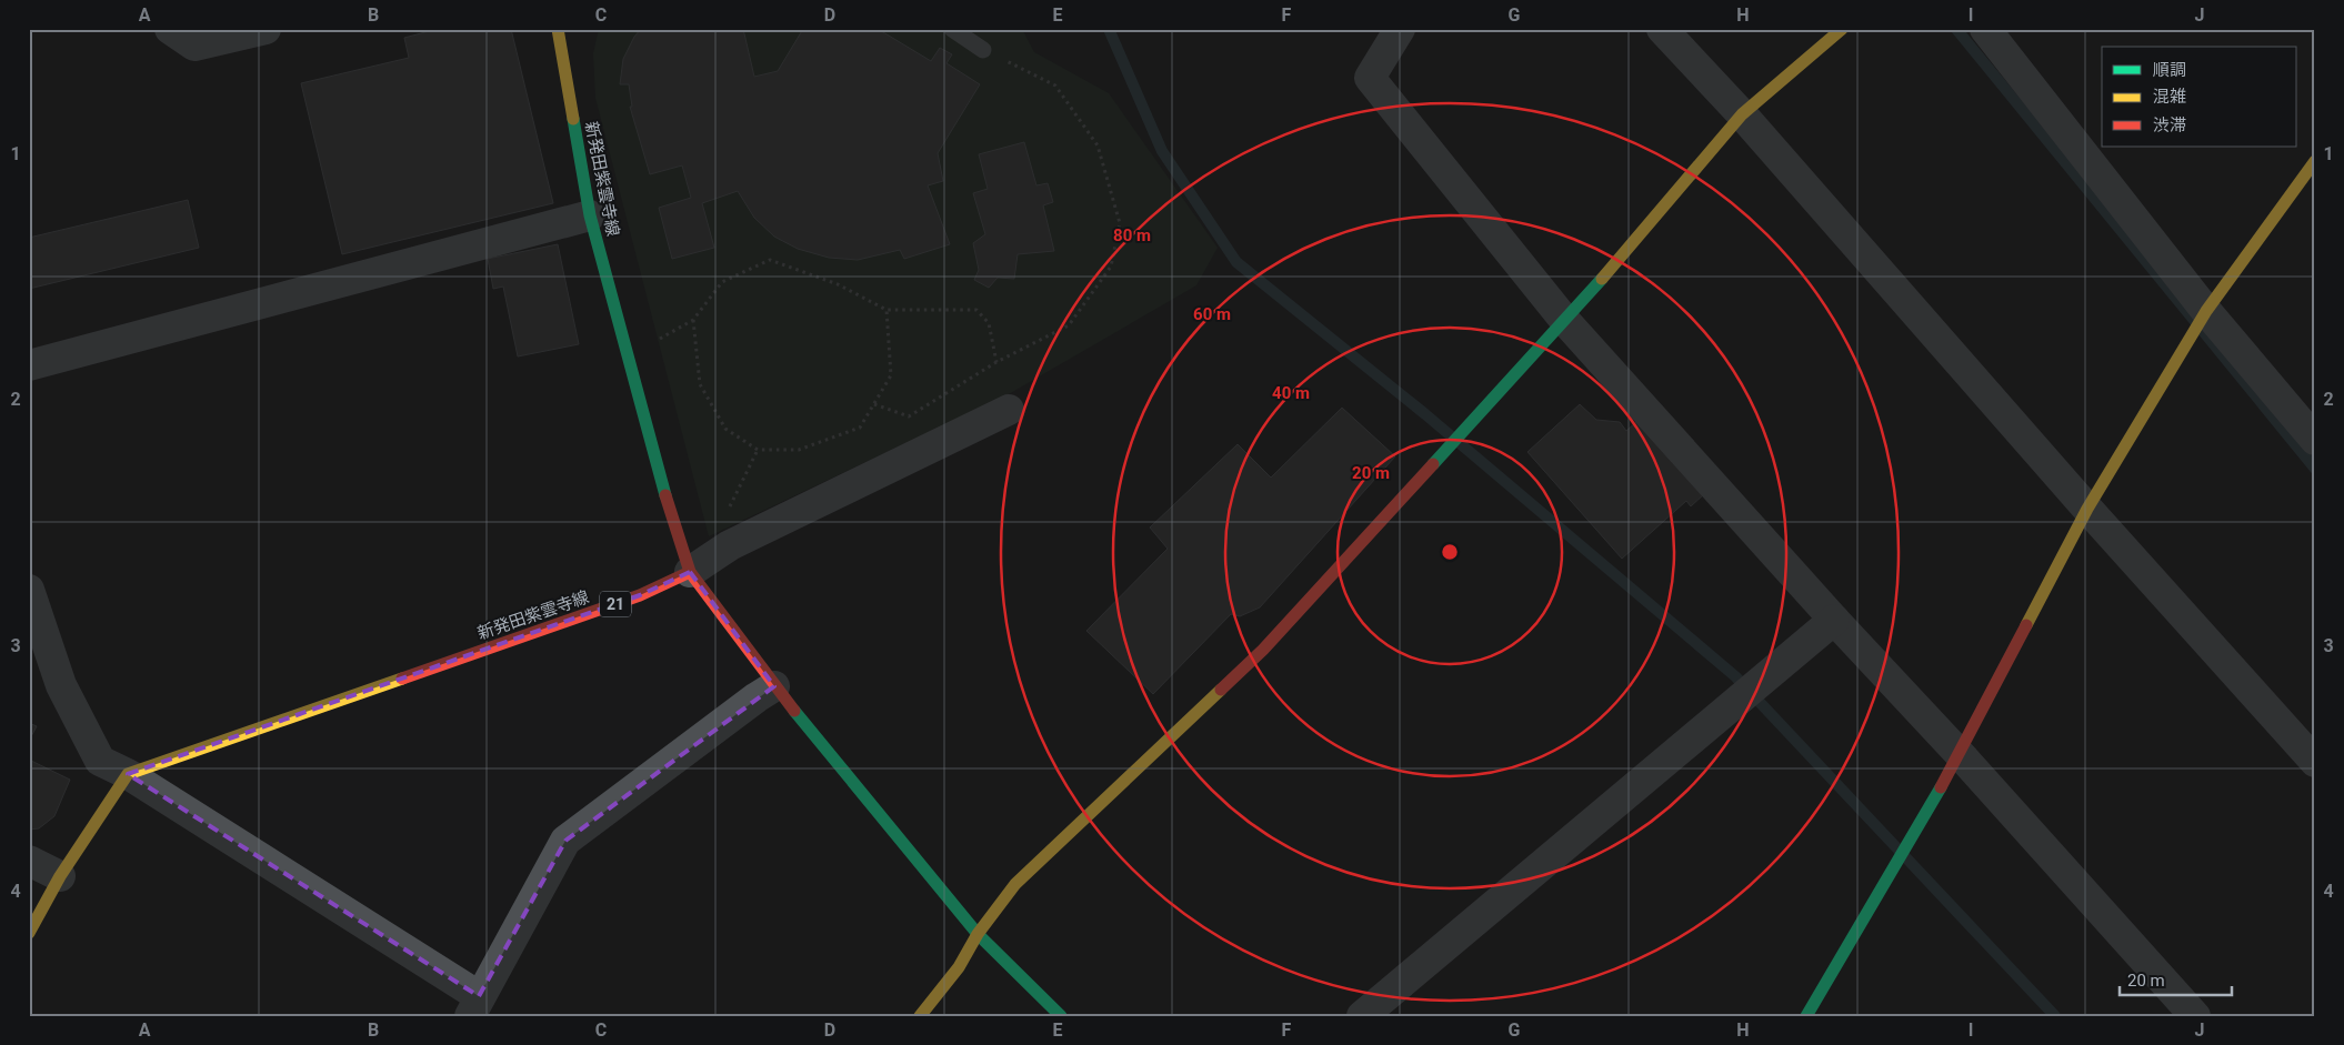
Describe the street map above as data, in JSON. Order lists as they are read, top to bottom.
{
  "streets": {
    "street": ["新発田紫雲寺線", "21"]
  },
  "legend": ["順調", "混雑", "渋滞"],
  "scale_bar": "20 m",
  "grid": {
    "columns": [
      "A",
      "B",
      "C",
      "D",
      "E",
      "F",
      "G",
      "H",
      "I",
      "J"
    ],
    "rows": [
      "1",
      "2",
      "3",
      "4"
    ]
  },
  "rings": [
    "80 m",
    "60 m",
    "40 m",
    "20 m"
  ]
}
